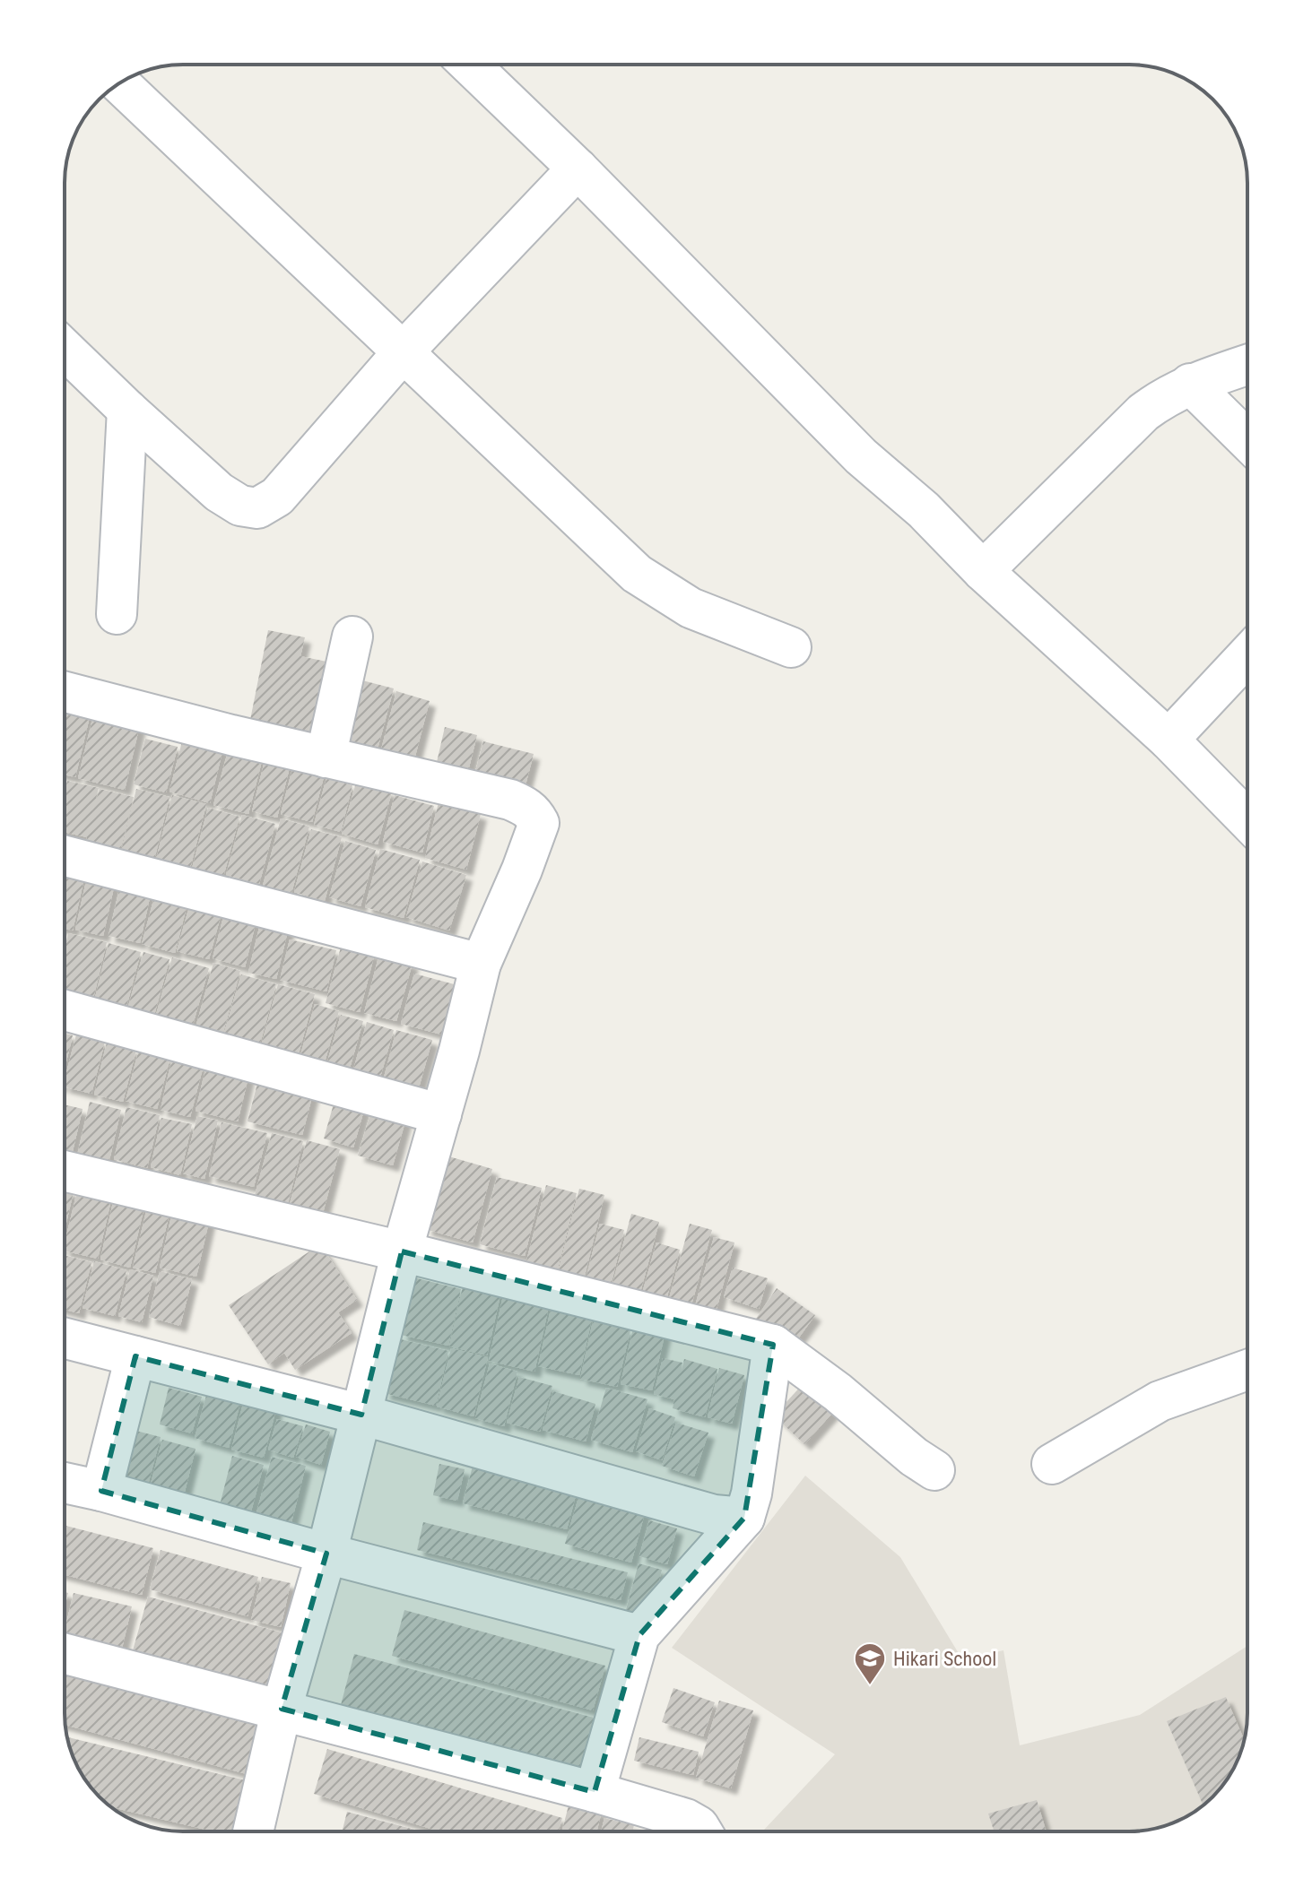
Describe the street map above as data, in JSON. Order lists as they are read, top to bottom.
{
  "places": {
    "school or university": ["Hikari School"]
  }
}
